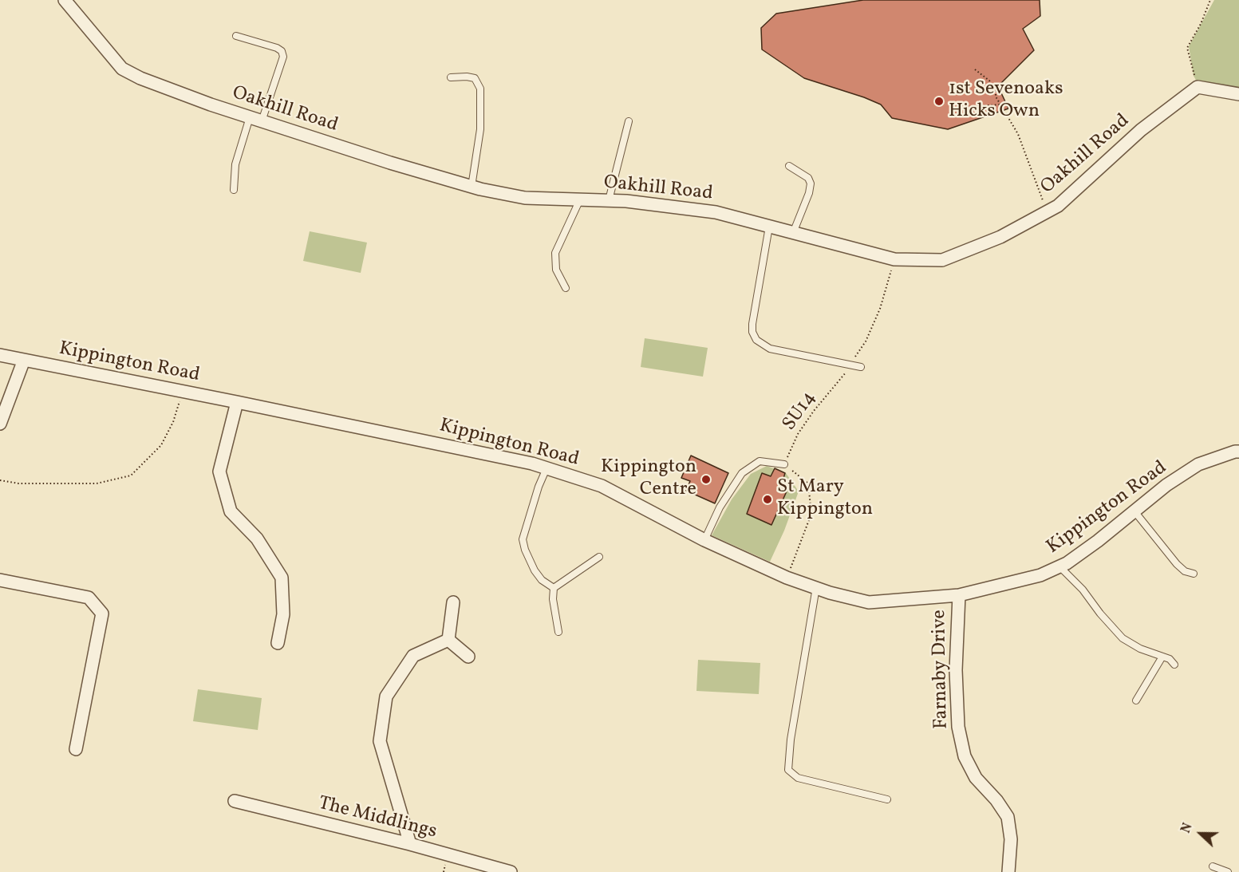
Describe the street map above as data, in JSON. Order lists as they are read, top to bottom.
{
  "streets": {
    "street": [
      "Oakhill Road",
      "Kippington Road",
      "Farnaby Drive",
      "The Middlings"
    ],
    "path": ["SU14"]
  },
  "crossings": [
    ["Oakhill Road", "SU14"],
    ["Kippington Road", "Farnaby Drive"]
  ],
  "places": ["1st Sevenoaks Hicks Own", "Kippington Centre", "St Mary Kippington"],
  "north": "left"
}
